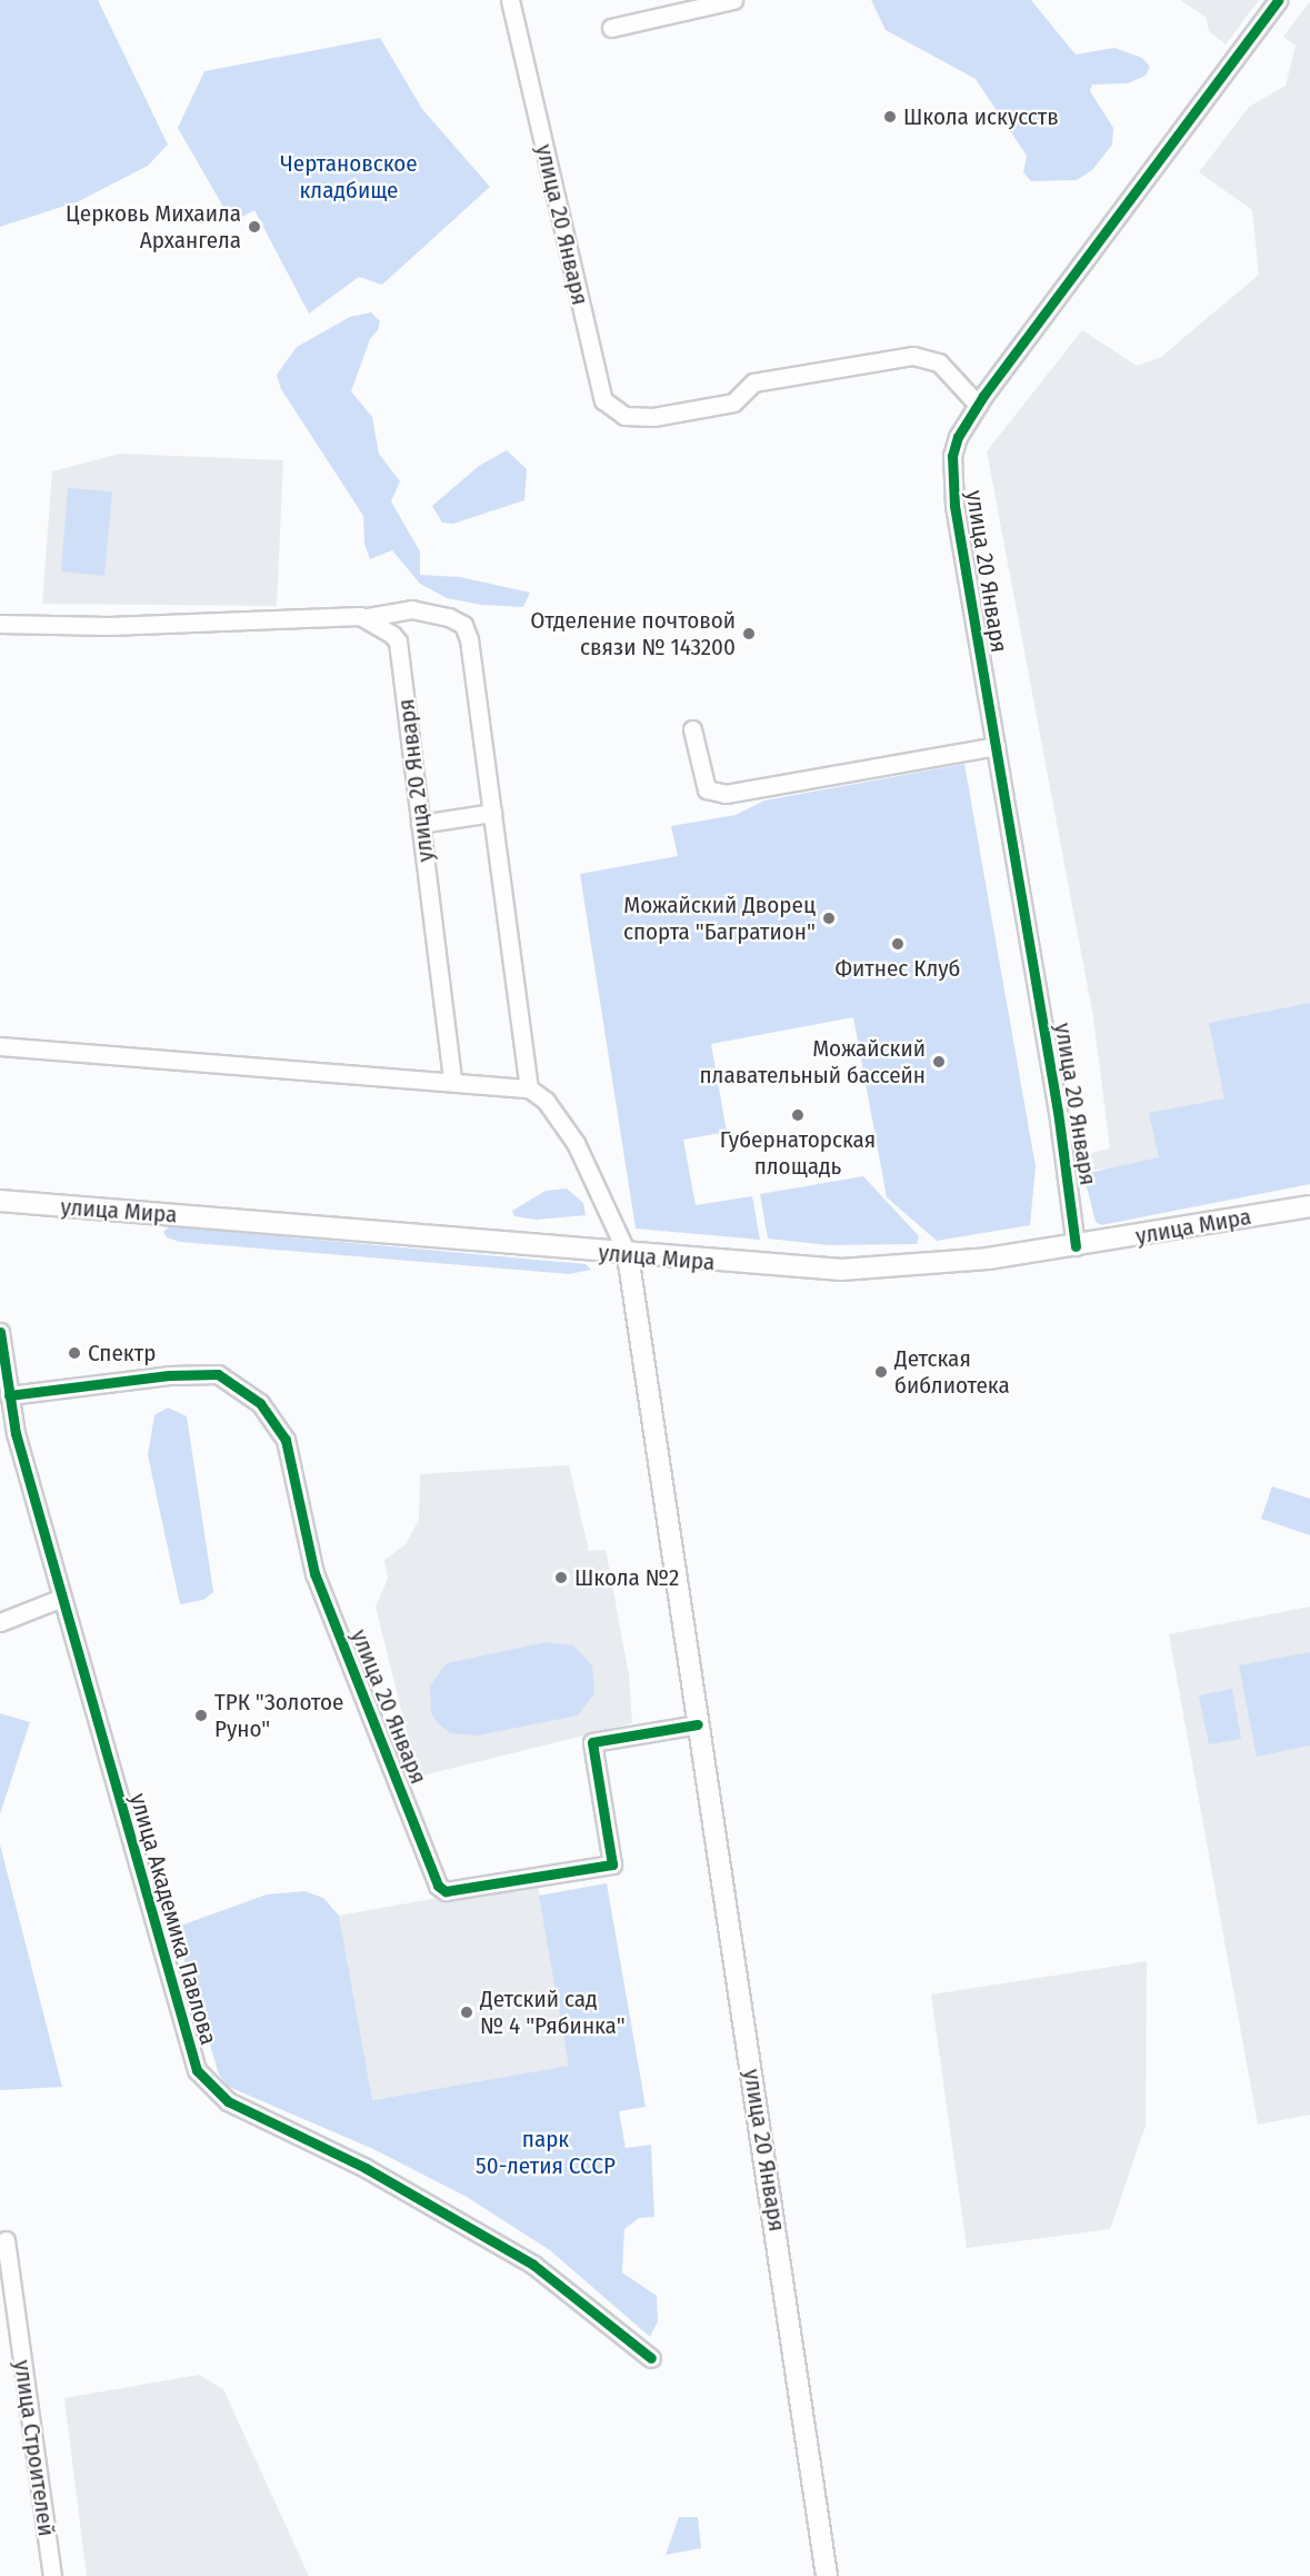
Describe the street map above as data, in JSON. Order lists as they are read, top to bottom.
{
  "streets": {
    "main road": ["улица 20 Января", "улица Мира"],
    "street": ["улица Академика Павлова", "улица Строителей"]
  },
  "crossings": [
    ["улица 20 Января", "улица Мира"],
    ["улица 20 Января", "улица Академика Павлова"]
  ],
  "parks": ["Чертановское кладбище", "парк 50-летия СССР"],
  "places": [
    "Школа искусств",
    "Церковь Михаила Архангела",
    "Отделение почтовой связи № 143200",
    "Можайский Дворец спорта \"Багратион\"",
    "Фитнес Клуб",
    "Можайский плавательный бассейн",
    "Губернаторская площадь",
    "Спектр",
    "Детская библиотека",
    "Школа №2",
    "ТРК \"Золотое Руно\"",
    "Детский сад № 4 \"Рябинка\""
  ]
}
